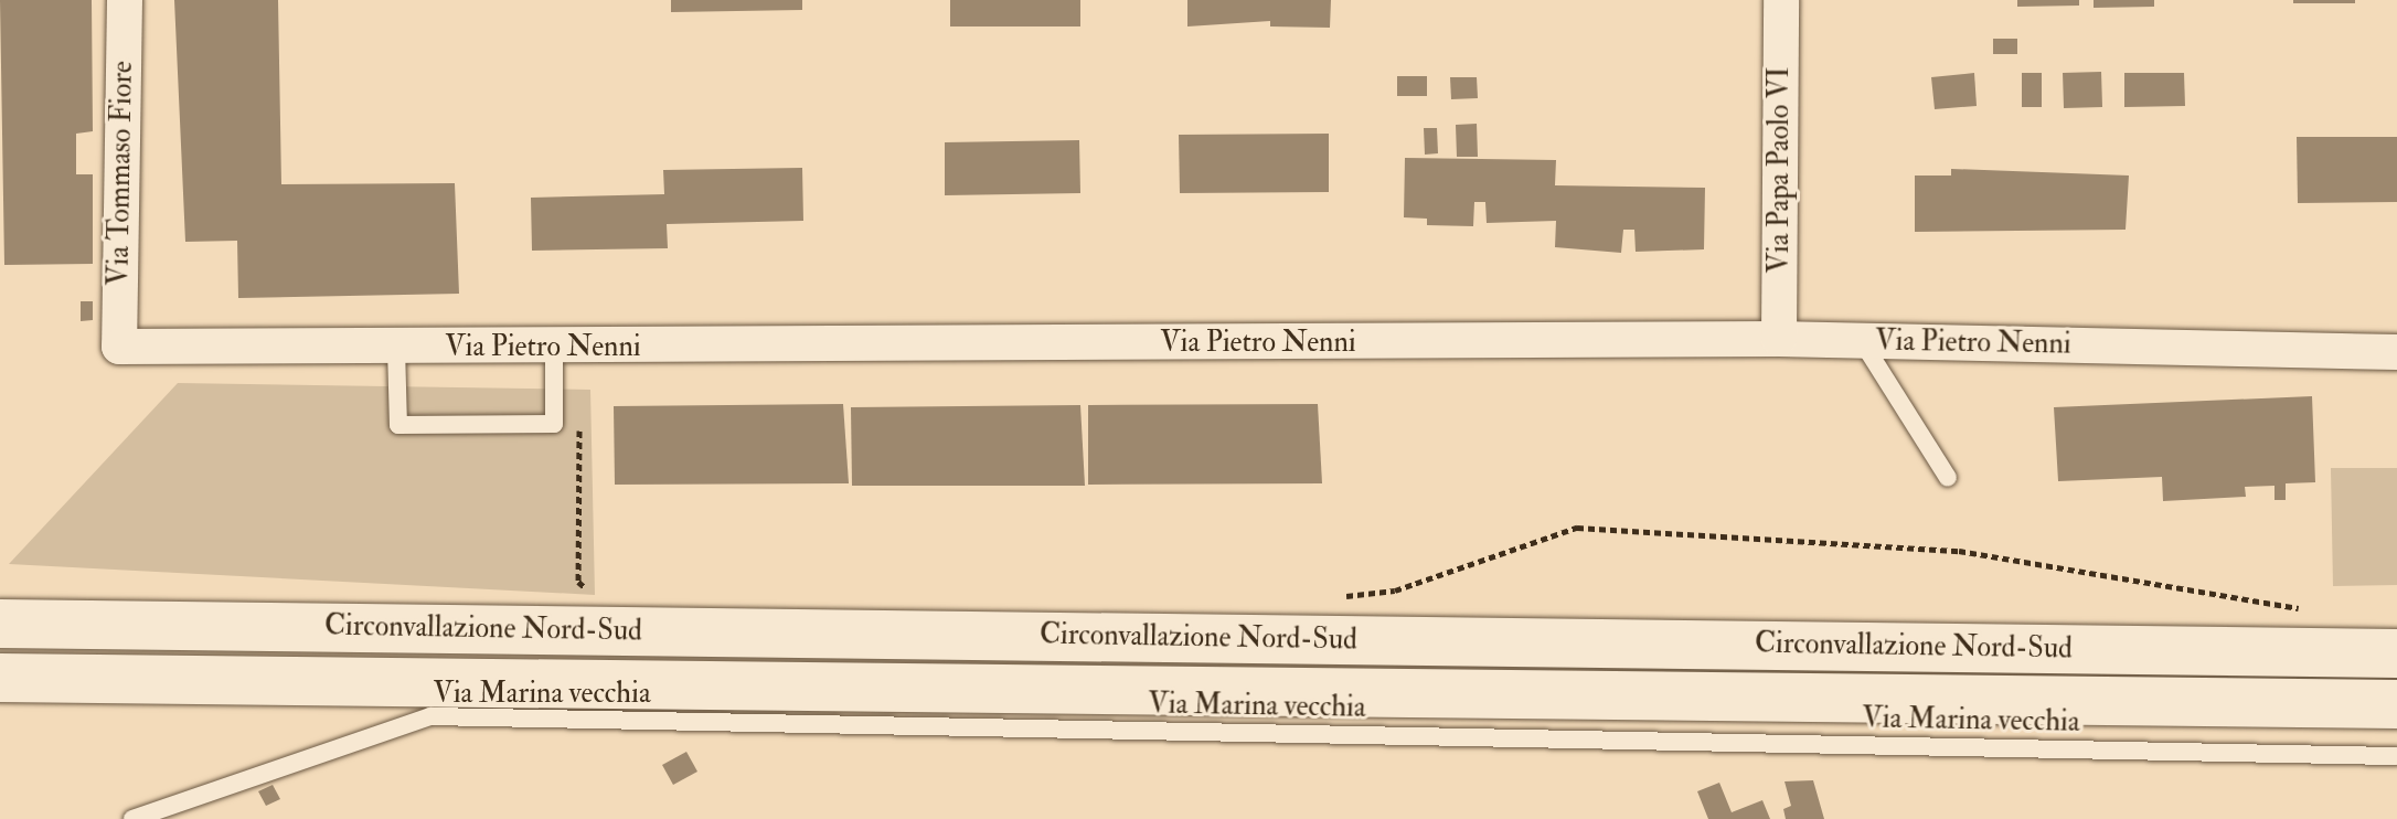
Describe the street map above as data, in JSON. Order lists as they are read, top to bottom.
{
  "streets": {
    "main road": ["Circonvallazione Nord-Sud"],
    "street": ["Via Papa Paolo VI", "Via Tommaso Fiore", "Via Pietro Nenni"],
    "lane": ["Via Marina vecchia"]
  },
  "crossings": [
    ["Via Papa Paolo VI", "Via Pietro Nenni"],
    ["Via Tommaso Fiore", "Via Pietro Nenni"]
  ]
}
